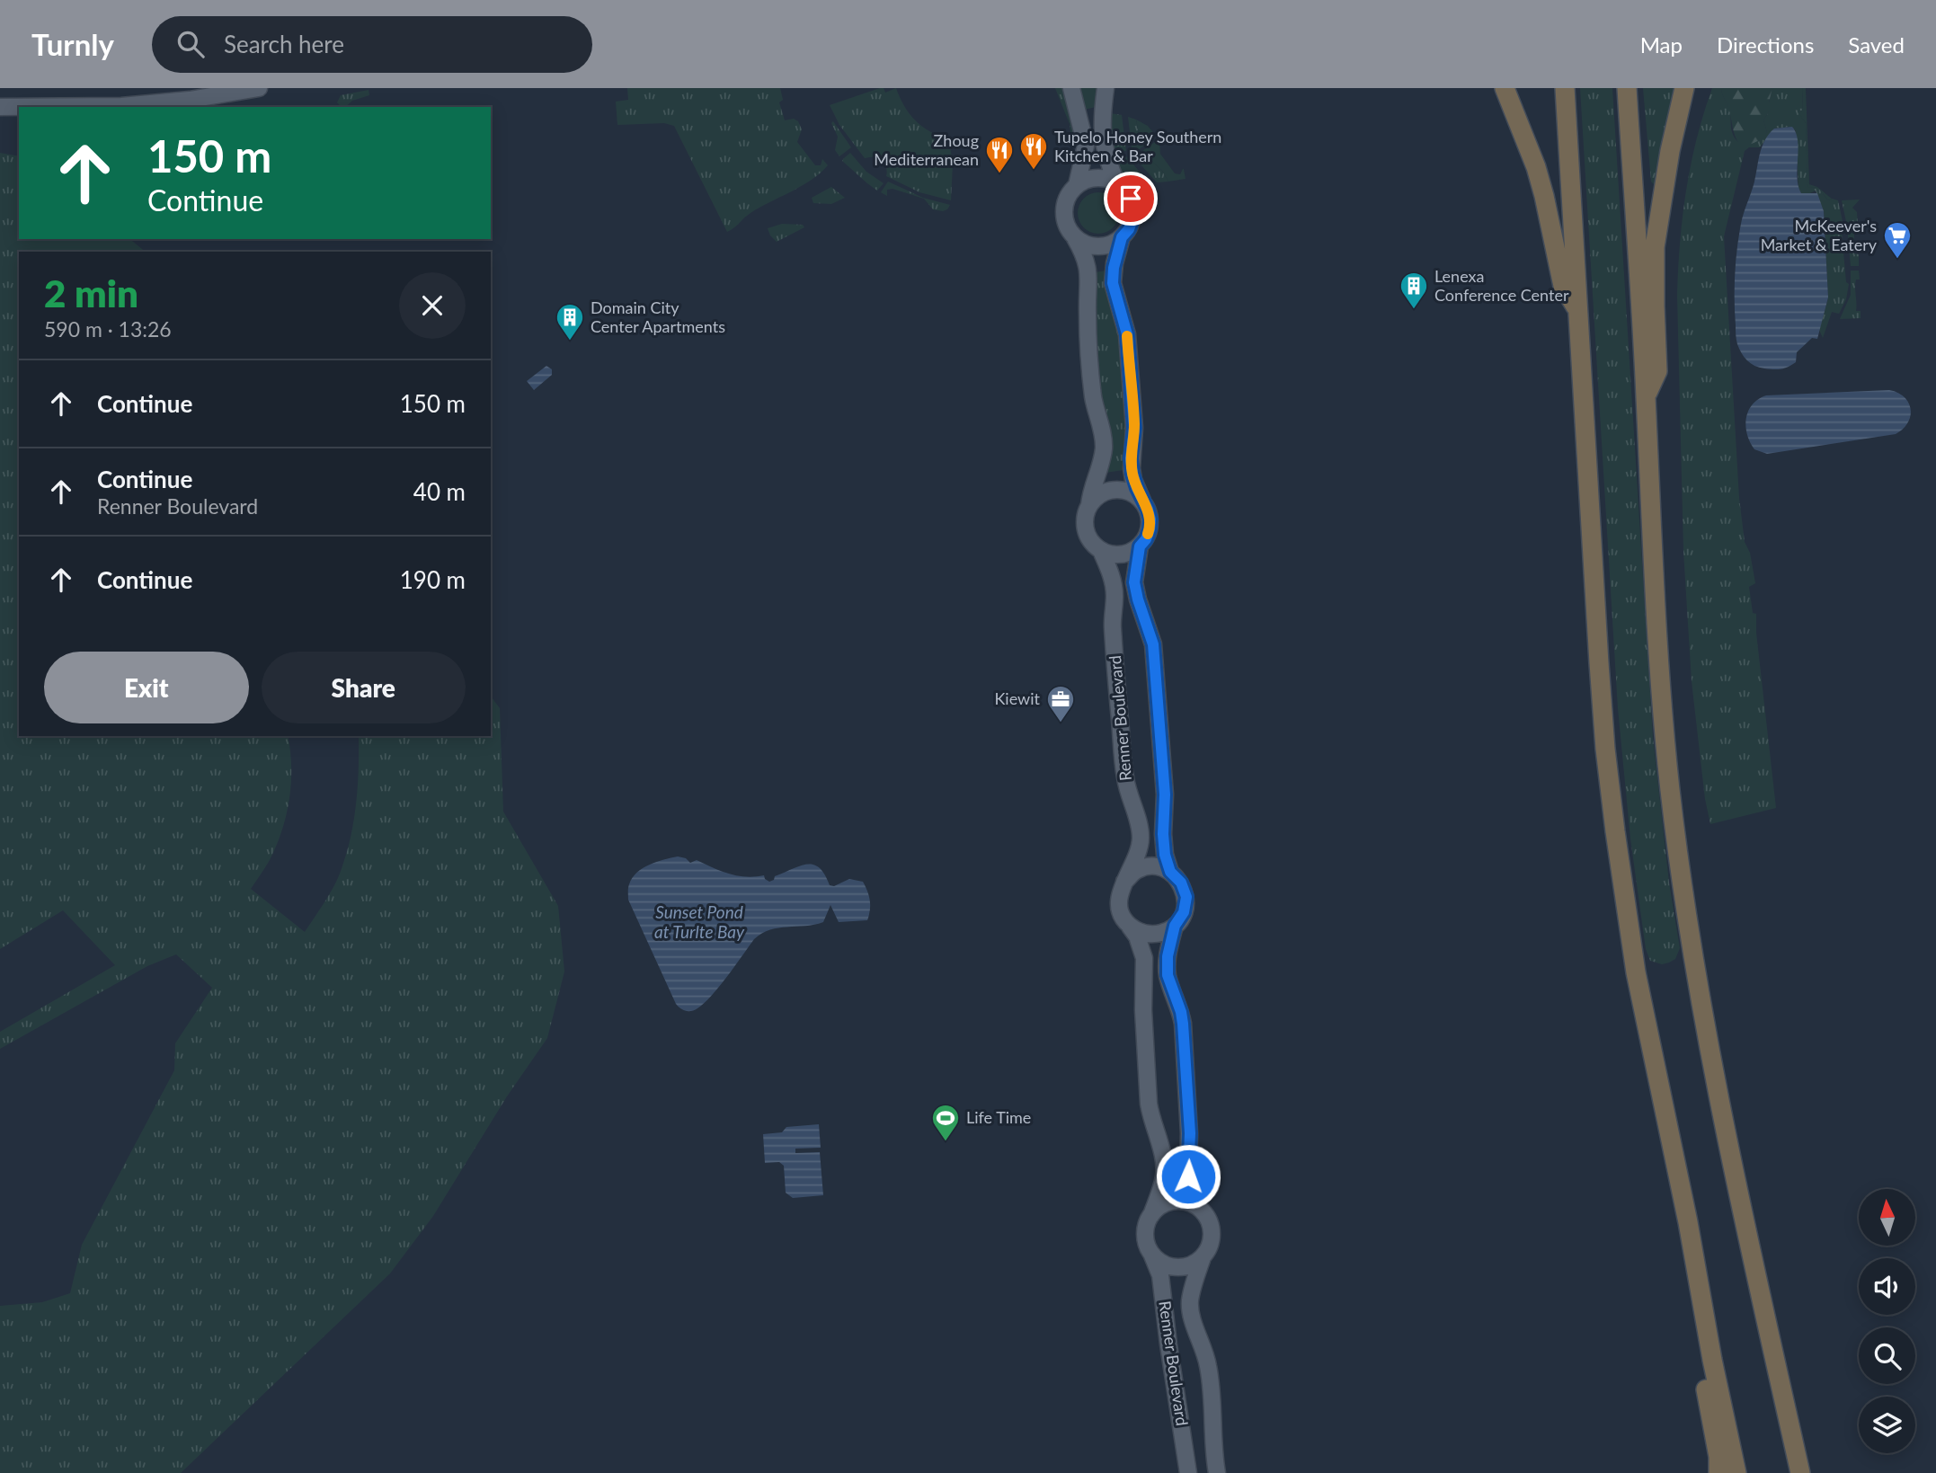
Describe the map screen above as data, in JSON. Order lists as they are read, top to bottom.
{
  "streets": {
    "main road": ["Renner Boulevard"]
  },
  "water": ["Sunset Pond at Turlte Bay"],
  "places": {
    "restaurant": ["Tupelo Honey Southern Kitchen & Bar", "Zhoug Mediterranean"],
    "supermarket": ["McKeever's Market & Eatery"],
    "building": ["Lenexa Conference Center", "Domain City Center Apartments"],
    "office": ["Kiewit"],
    "sports": ["Life Time"]
  },
  "north": "top",
  "page": {
    "header": "Turnly",
    "search": "Search here",
    "nav": ["Map", "Directions", "Saved"],
    "turn": ["150 m", "Continue"],
    "heading": ["2 min", "590 m · 13:26"],
    "list": [
      {
        "name": "Continue",
        "value": "150 m"
      },
      {
        "name": "Continue",
        "note": "Renner Boulevard",
        "value": "40 m"
      },
      {
        "name": "Continue",
        "value": "190 m"
      }
    ],
    "buttons": ["Exit", "Share"]
  }
}
